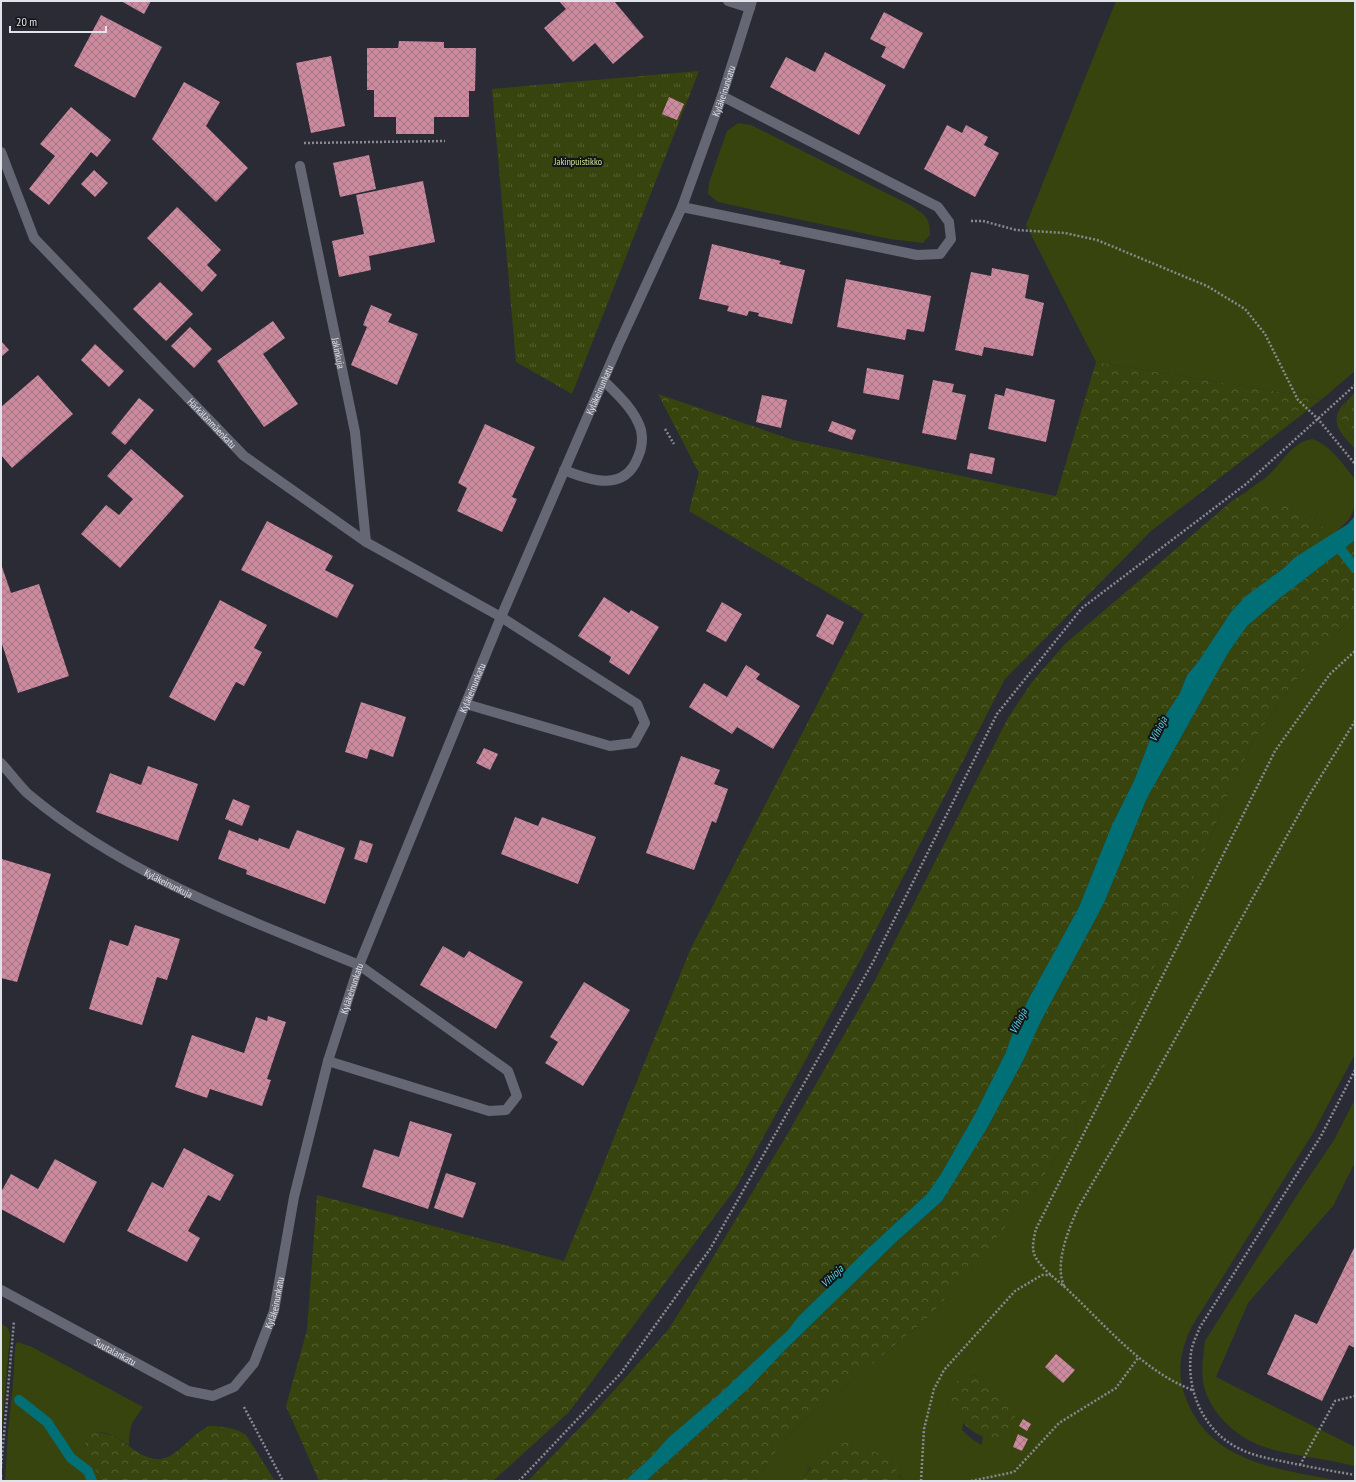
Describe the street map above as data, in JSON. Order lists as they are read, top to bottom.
{
  "streets": {
    "street": [
      "Kyläkeinunkatu",
      "Jakinkuja",
      "Härkälänmäenkatu",
      "Kyläkeinunkuja",
      "Suutalankatu"
    ]
  },
  "crossings": [
    ["Kyläkeinunkatu", "Härkälänmäenkatu"],
    ["Kyläkeinunkatu", "Kyläkeinunkuja"],
    ["Kyläkeinunkatu", "Suutalankatu"],
    ["Jakinkuja", "Härkälänmäenkatu"]
  ],
  "water": ["Vihioja"],
  "parks": ["Jakinpuistikko"],
  "scale_bar": "20 m"
}
